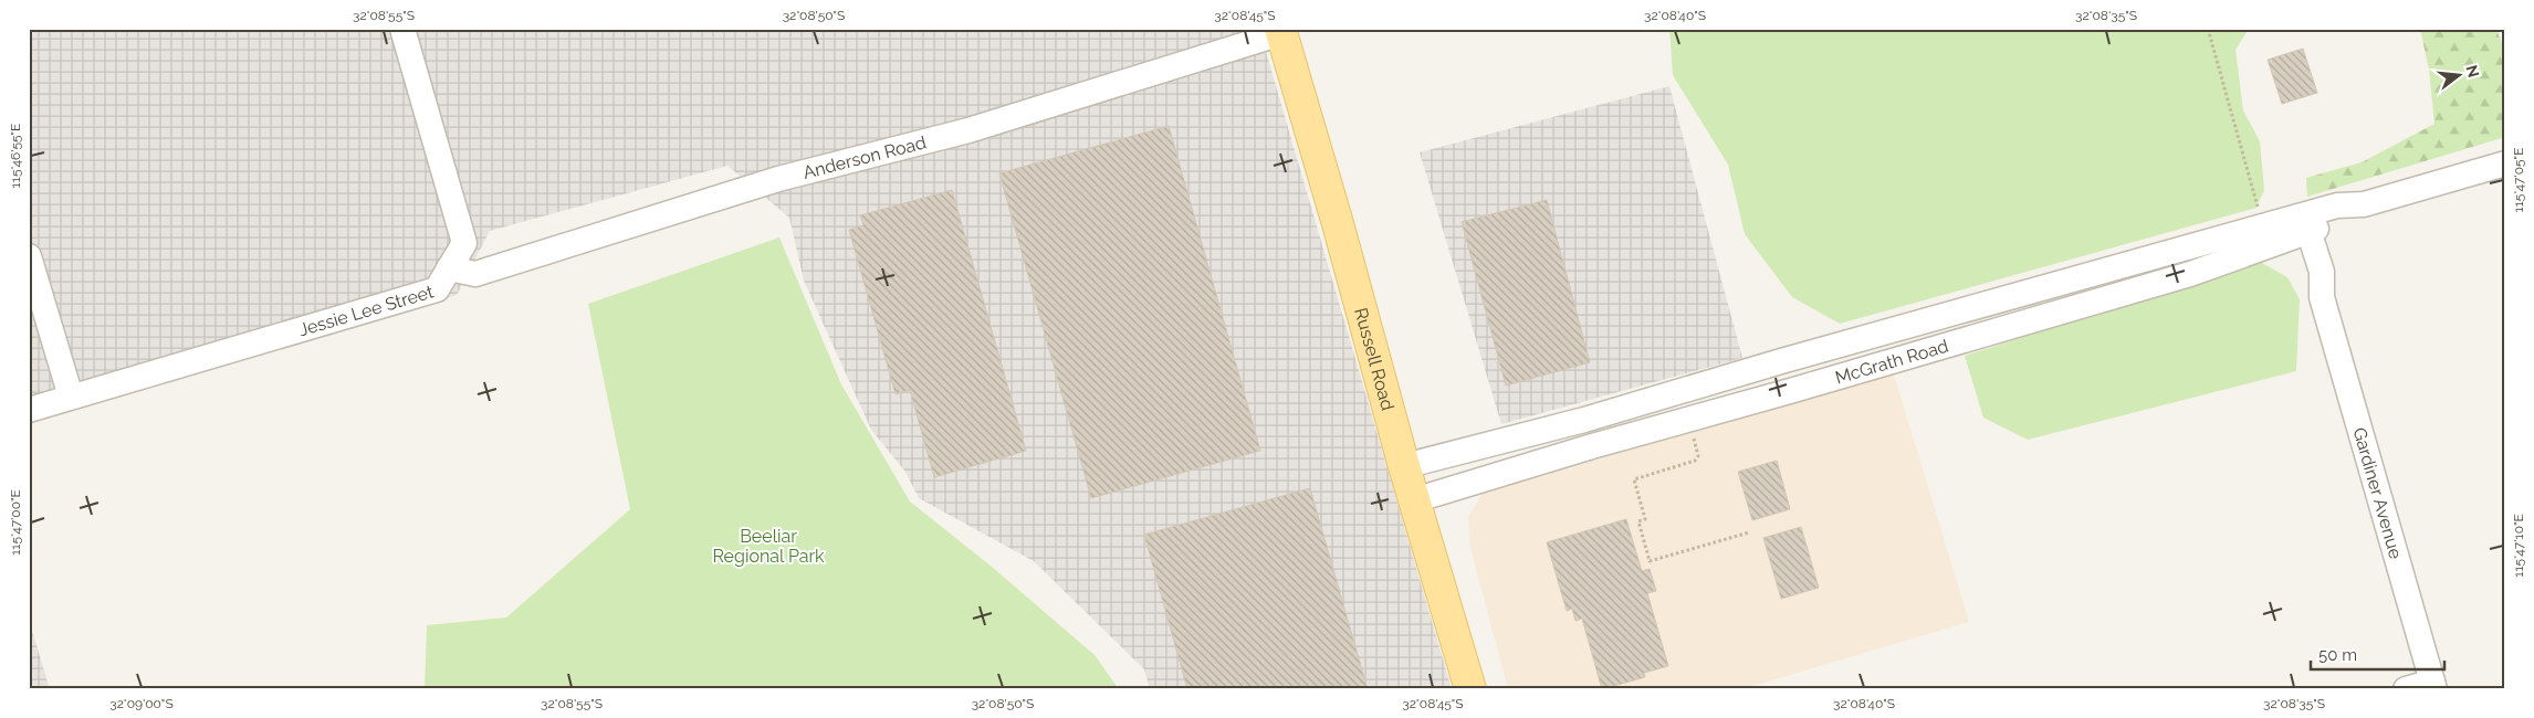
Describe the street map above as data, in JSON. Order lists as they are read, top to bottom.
{
  "streets": {
    "main road": ["Russell Road"],
    "street": [
      "Anderson Road",
      "Jessie Lee Street",
      "McGrath Road",
      "Gardiner Avenue"
    ]
  },
  "crossings": [
    ["Anderson Road", "Jessie Lee Street"],
    ["Anderson Road", "Russell Road"],
    ["Russell Road", "McGrath Road"],
    ["McGrath Road", "Gardiner Avenue"]
  ],
  "parks": ["Beeliar Regional Park"],
  "scale_bar": "50 m",
  "north": "right",
  "coordinates": [
    "32°08'55\"S",
    "32°08'50\"S",
    "32°08'45\"S",
    "32°08'40\"S",
    "32°08'35\"S",
    "115°46'55\"E",
    "115°47'05\"E",
    "115°47'00\"E",
    "115°47'10\"E",
    "32°09'00\"S"
  ]
}
